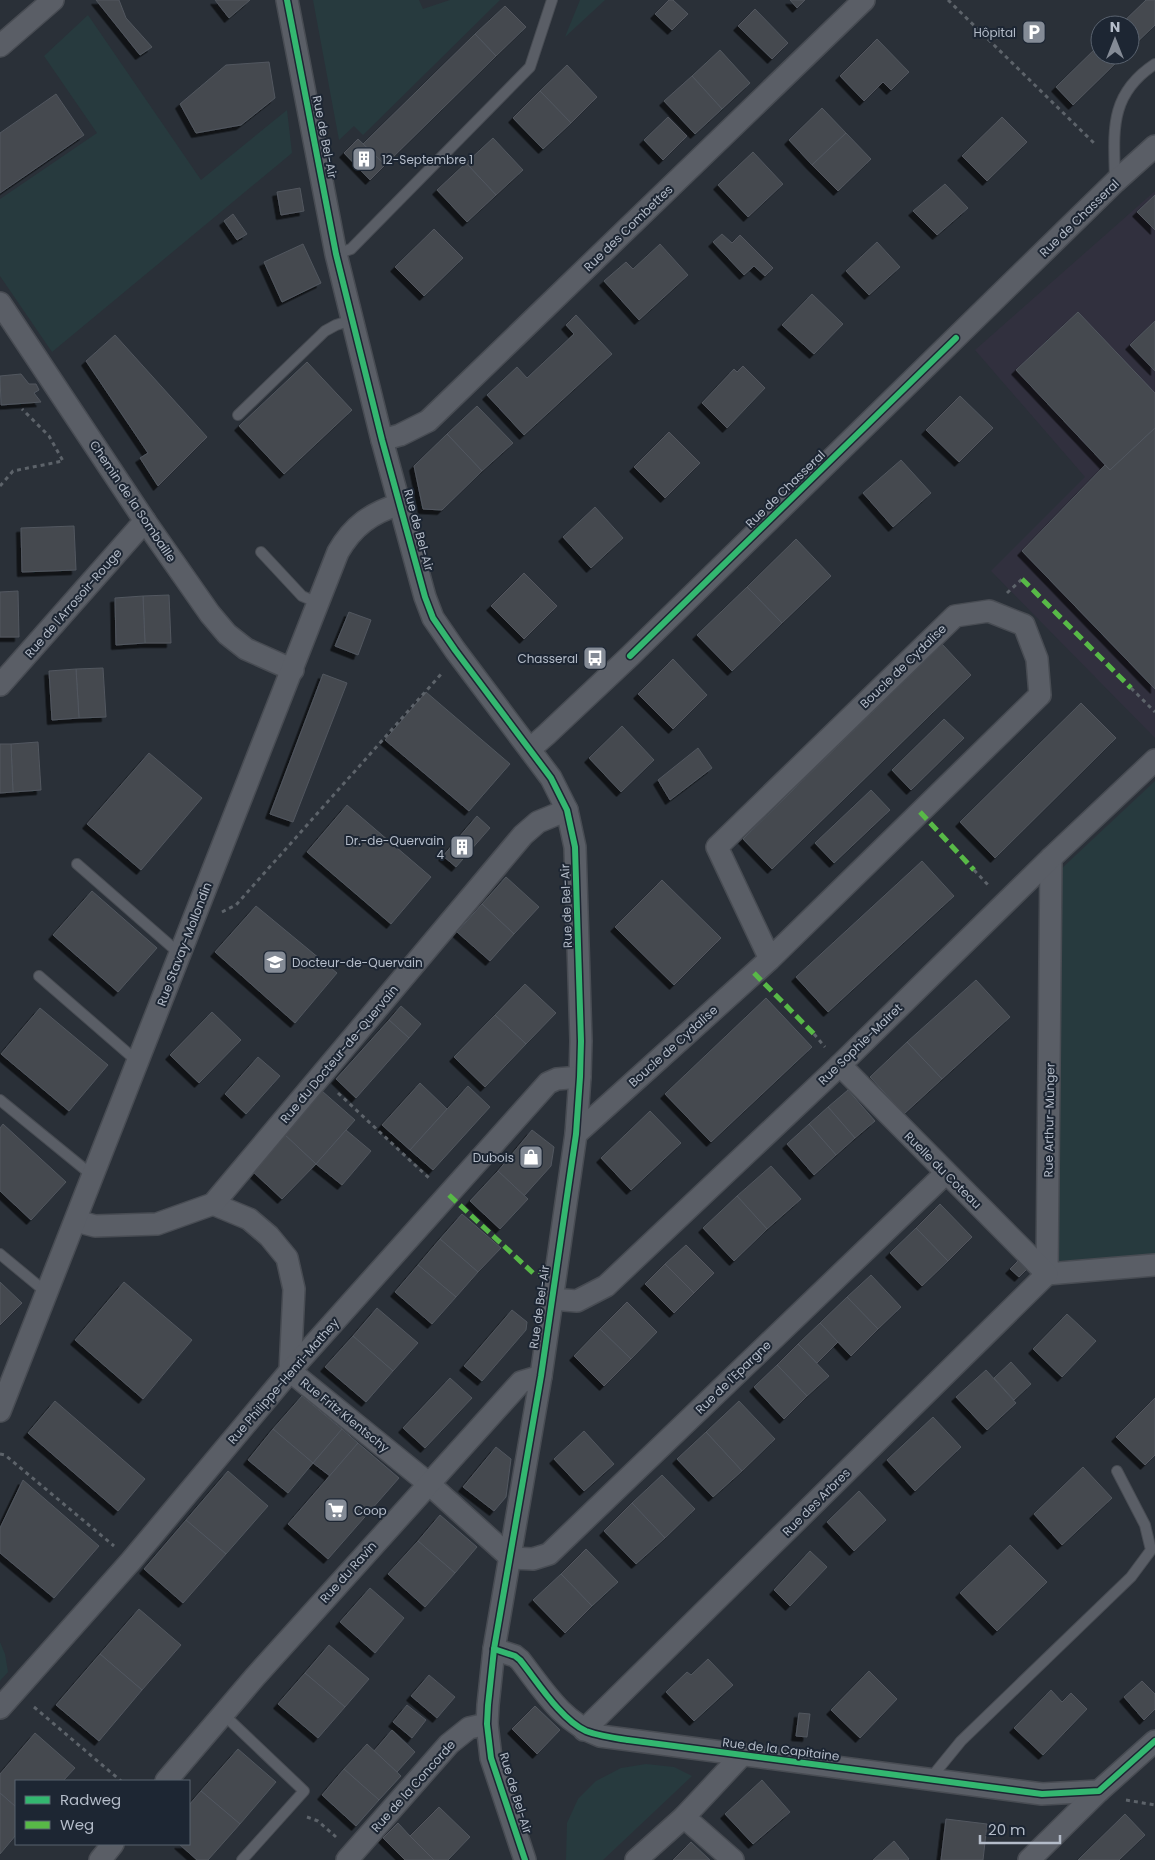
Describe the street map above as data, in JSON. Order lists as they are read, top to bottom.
{
  "streets": {
    "street": [
      "Rue de Bel-Air",
      "Rue de Chasseral",
      "Rue des Combettes",
      "Chemin de la Sombaille",
      "Rue de l'Arrosoir-Rouge",
      "Boucle de Cydalise",
      "Rue Stavay-Mollondin",
      "Rue Sophie-Mairet",
      "Rue du Docteur-de-Quervain",
      "Rue Arthur-Münger",
      "Ruelle du Coteau",
      "Rue de l'Epargne",
      "Rue Philippe-Henri-Mathey",
      "Rue Fritz Klentschy",
      "Rue des Arbres",
      "Rue du Ravin",
      "Rue de la Capitaine",
      "Rue de la Concorde"
    ]
  },
  "crossings": [
    ["Rue de Bel-Air", "Rue de Chasseral"],
    ["Rue de Bel-Air", "Rue des Combettes"],
    ["Rue de Bel-Air", "Boucle de Cydalise"],
    ["Rue de Bel-Air", "Rue Stavay-Mollondin"],
    ["Rue de Bel-Air", "Rue Sophie-Mairet"],
    ["Rue de Bel-Air", "Rue du Docteur-de-Quervain"],
    ["Rue de Bel-Air", "Rue de l'Epargne"],
    ["Rue de Bel-Air", "Rue Philippe-Henri-Mathey"],
    ["Rue de Bel-Air", "Rue Fritz Klentschy"],
    ["Rue de Bel-Air", "Rue du Ravin"],
    ["Rue de Bel-Air", "Rue de la Capitaine"],
    ["Rue de Bel-Air", "Rue de la Concorde"],
    ["Chemin de la Sombaille", "Rue de l'Arrosoir-Rouge"],
    ["Chemin de la Sombaille", "Rue Stavay-Mollondin"],
    ["Rue Stavay-Mollondin", "Rue du Docteur-de-Quervain"],
    ["Rue Sophie-Mairet", "Rue Arthur-Münger"],
    ["Rue Sophie-Mairet", "Ruelle du Coteau"],
    ["Rue du Docteur-de-Quervain", "Rue Fritz Klentschy"],
    ["Rue Arthur-Münger", "Ruelle du Coteau"],
    ["Rue Arthur-Münger", "Rue des Arbres"],
    ["Ruelle du Coteau", "Rue de l'Epargne"],
    ["Ruelle du Coteau", "Rue des Arbres"],
    ["Rue de l'Epargne", "Rue Fritz Klentschy"],
    ["Rue Philippe-Henri-Mathey", "Rue Fritz Klentschy"],
    ["Rue Fritz Klentschy", "Rue du Ravin"],
    ["Rue des Arbres", "Rue de la Capitaine"]
  ],
  "places": {
    "parking": ["Hôpital"],
    "building": ["12-Septembre 1", "Dr.-de-Quervain 4"],
    "bus stop": ["Chasseral"],
    "school or university": ["Docteur-de-Quervain"],
    "shop": ["Dubois"],
    "supermarket": ["Coop"]
  },
  "legend": ["Radweg", "Weg"],
  "scale_bar": "20 m",
  "north": "top"
}
